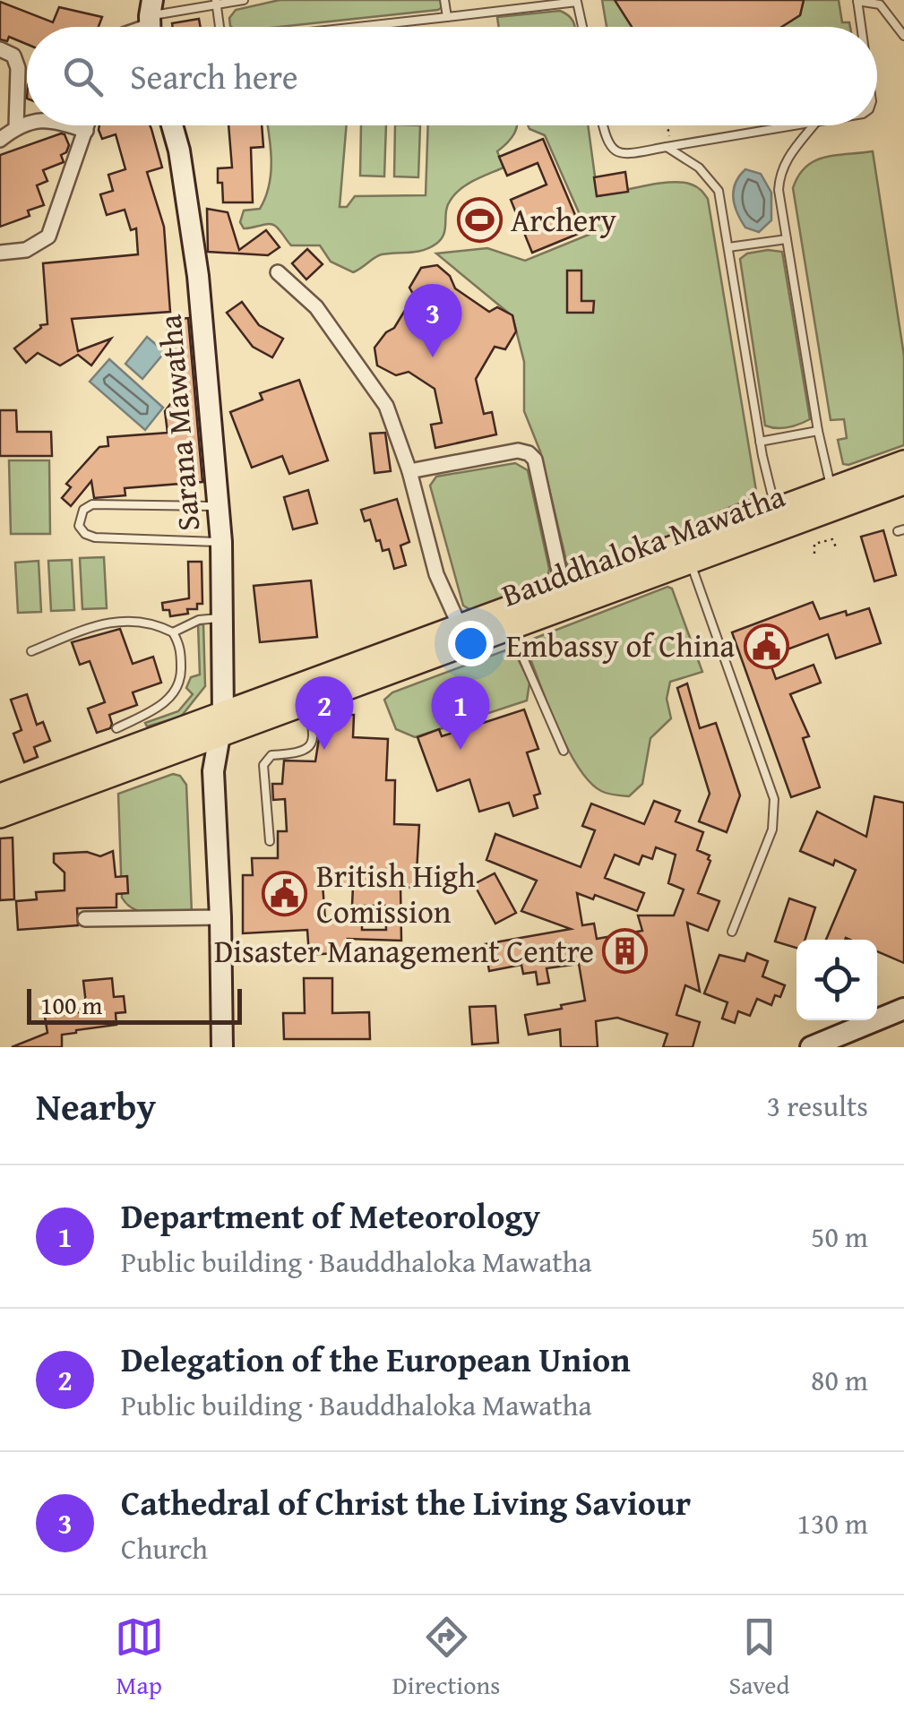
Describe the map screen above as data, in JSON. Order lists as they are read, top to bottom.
{
  "streets": {
    "main road": ["Bauddhaloka Mawatha"],
    "street": ["Sarana Mawatha"]
  },
  "crossings": [
    ["Sarana Mawatha", "Bauddhaloka Mawatha"]
  ],
  "places": {
    "sports": ["Archery"],
    "public building": ["Embassy of China", "British High Comission"],
    "building": ["Disaster Management Centre"]
  },
  "scale_bar": "100 m",
  "page": {
    "search": "Search here",
    "pins": ["3", "1", "2"],
    "scale": "100 m",
    "heading": ["Nearby", "3 results"],
    "list": [
      {
        "mark": "1",
        "name": "Department of Meteorology",
        "note": "Public building · Bauddhaloka Mawatha",
        "value": "50 m"
      },
      {
        "mark": "2",
        "name": "Delegation of the European Union",
        "note": "Public building · Bauddhaloka Mawatha",
        "value": "80 m"
      },
      {
        "mark": "3",
        "name": "Cathedral of Christ the Living Saviour",
        "note": "Church",
        "value": "130 m"
      }
    ],
    "nav": ["Map", "Directions", "Saved"]
  }
}
